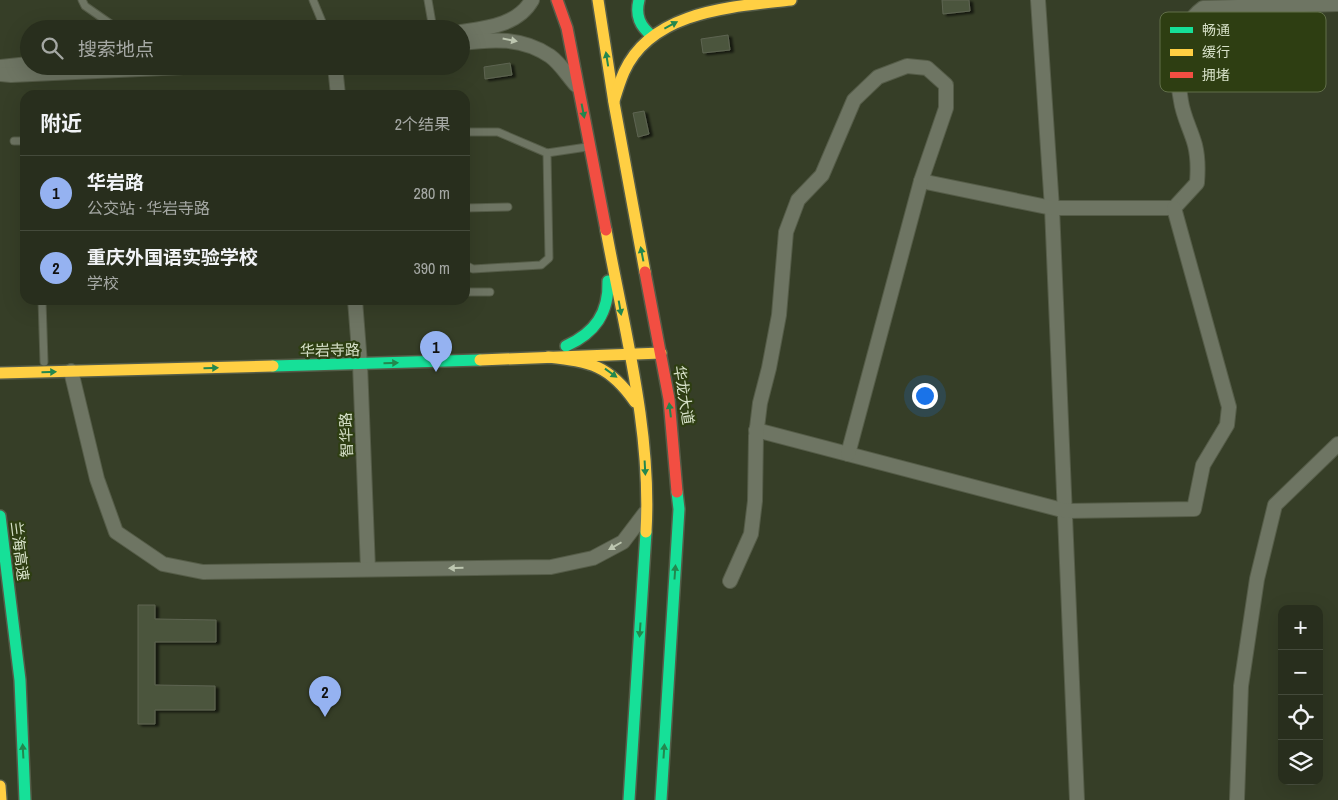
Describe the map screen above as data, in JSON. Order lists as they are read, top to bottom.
{
  "streets": {
    "main road": ["华岩寺路", "华龙大道", "兰海高速"],
    "street": ["智华路"]
  },
  "crossings": [
    ["华岩寺路", "华龙大道"],
    ["华岩寺路", "智华路"]
  ],
  "one_way": ["兰海高速"],
  "legend": ["畅通", "缓行", "拥堵"],
  "page": {
    "search": "搜索地点",
    "heading": ["附近", "2个结果"],
    "list": [
      {
        "mark": "1",
        "name": "华岩路",
        "note": "公交站 · 华岩寺路",
        "value": "280 m"
      },
      {
        "mark": "2",
        "name": "重庆外国语实验学校",
        "note": "学校",
        "value": "390 m"
      }
    ],
    "pins": ["1", "2"],
    "map_buttons": ["+", "−"]
  }
}
